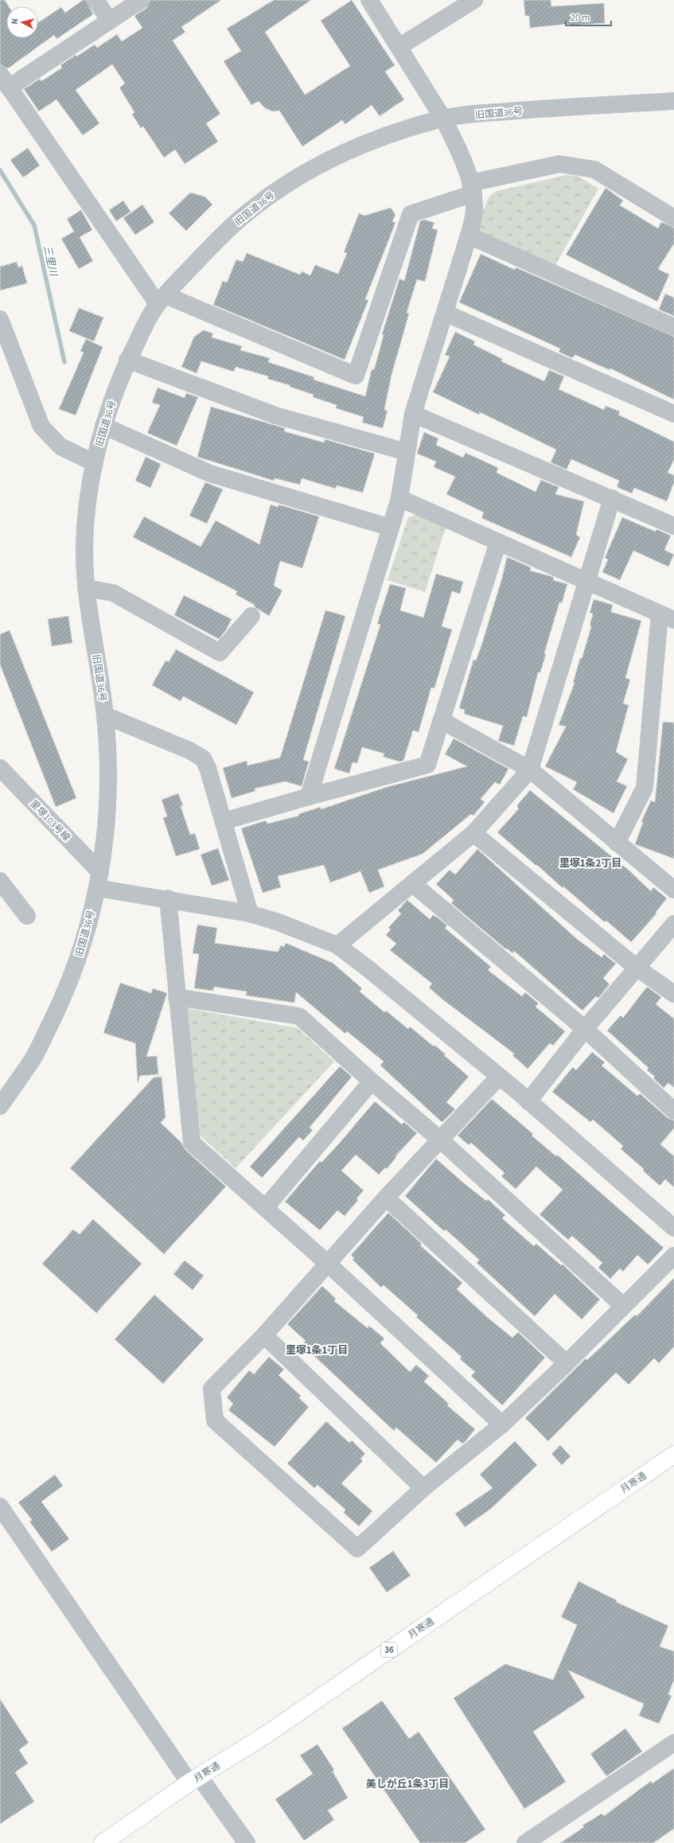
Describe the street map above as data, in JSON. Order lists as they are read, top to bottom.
{
  "streets": {
    "highway": ["月寒通", "36"],
    "street": ["旧国道36号", "里塚103号線"]
  },
  "crossings": [
    ["旧国道36号", "里塚103号線"]
  ],
  "districts": ["里塚1条2丁目", "里塚1条1丁目", "美しが丘1条3丁目"],
  "water": ["三里川"],
  "scale_bar": "20 m",
  "north": "left"
}
